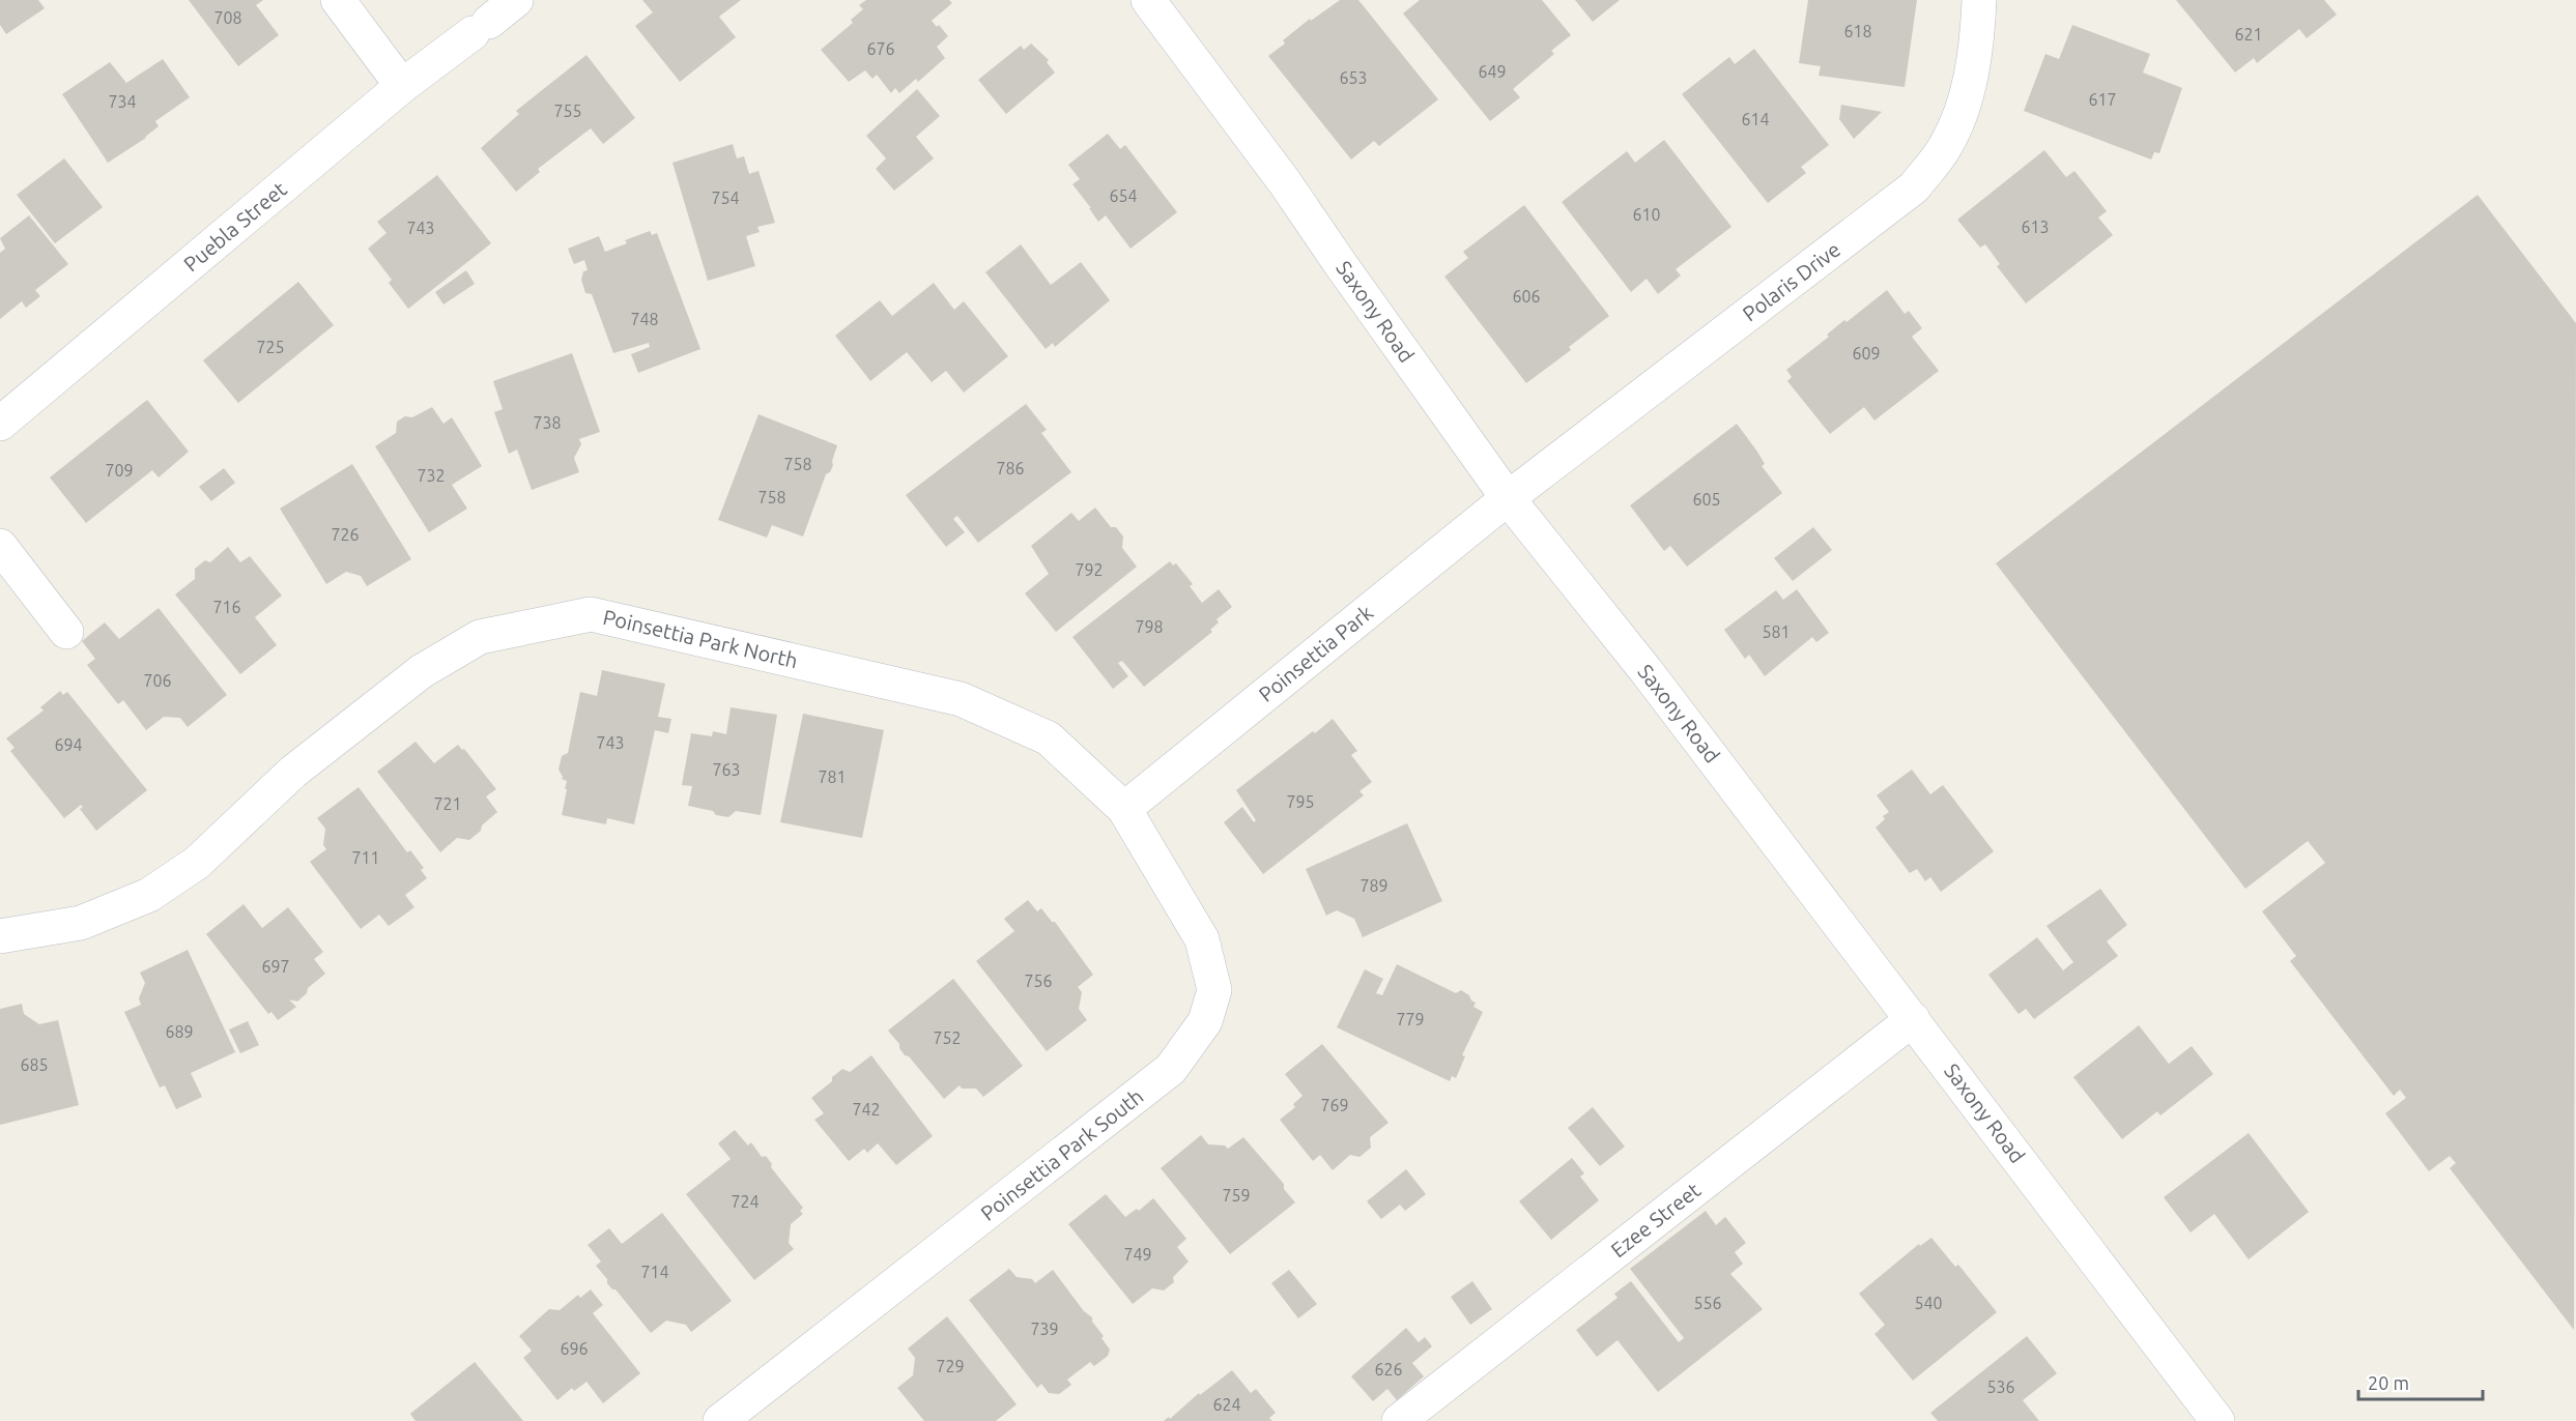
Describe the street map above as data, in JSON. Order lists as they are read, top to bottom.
{
  "streets": {
    "street": [
      "Puebla Street",
      "Polaris Drive",
      "Saxony Road",
      "Poinsettia Park North",
      "Poinsettia Park",
      "Poinsettia Park South",
      "Ezee Street"
    ]
  },
  "crossings": [
    ["Polaris Drive", "Saxony Road"],
    ["Polaris Drive", "Poinsettia Park"],
    ["Saxony Road", "Poinsettia Park"],
    ["Saxony Road", "Ezee Street"],
    ["Poinsettia Park North", "Poinsettia Park"],
    ["Poinsettia Park North", "Poinsettia Park South"],
    ["Poinsettia Park", "Poinsettia Park South"]
  ],
  "house_numbers": [
    "708",
    "618",
    "621",
    "676",
    "649",
    "653",
    "617",
    "734",
    "755",
    "614",
    "654",
    "754",
    "610",
    "613",
    "743",
    "606",
    "748",
    "725",
    "609",
    "738",
    "758",
    "786",
    "709",
    "732",
    "758",
    "605",
    "726",
    "792",
    "716",
    "798",
    "581",
    "706",
    "743",
    "694",
    "763",
    "781",
    "795",
    "721",
    "711",
    "789",
    "697",
    "756",
    "779",
    "689",
    "752",
    "685",
    "769",
    "742",
    "759",
    "724",
    "749",
    "714",
    "556",
    "540",
    "739",
    "696",
    "729",
    "626",
    "536",
    "624"
  ],
  "scale_bar": "20 m"
}
